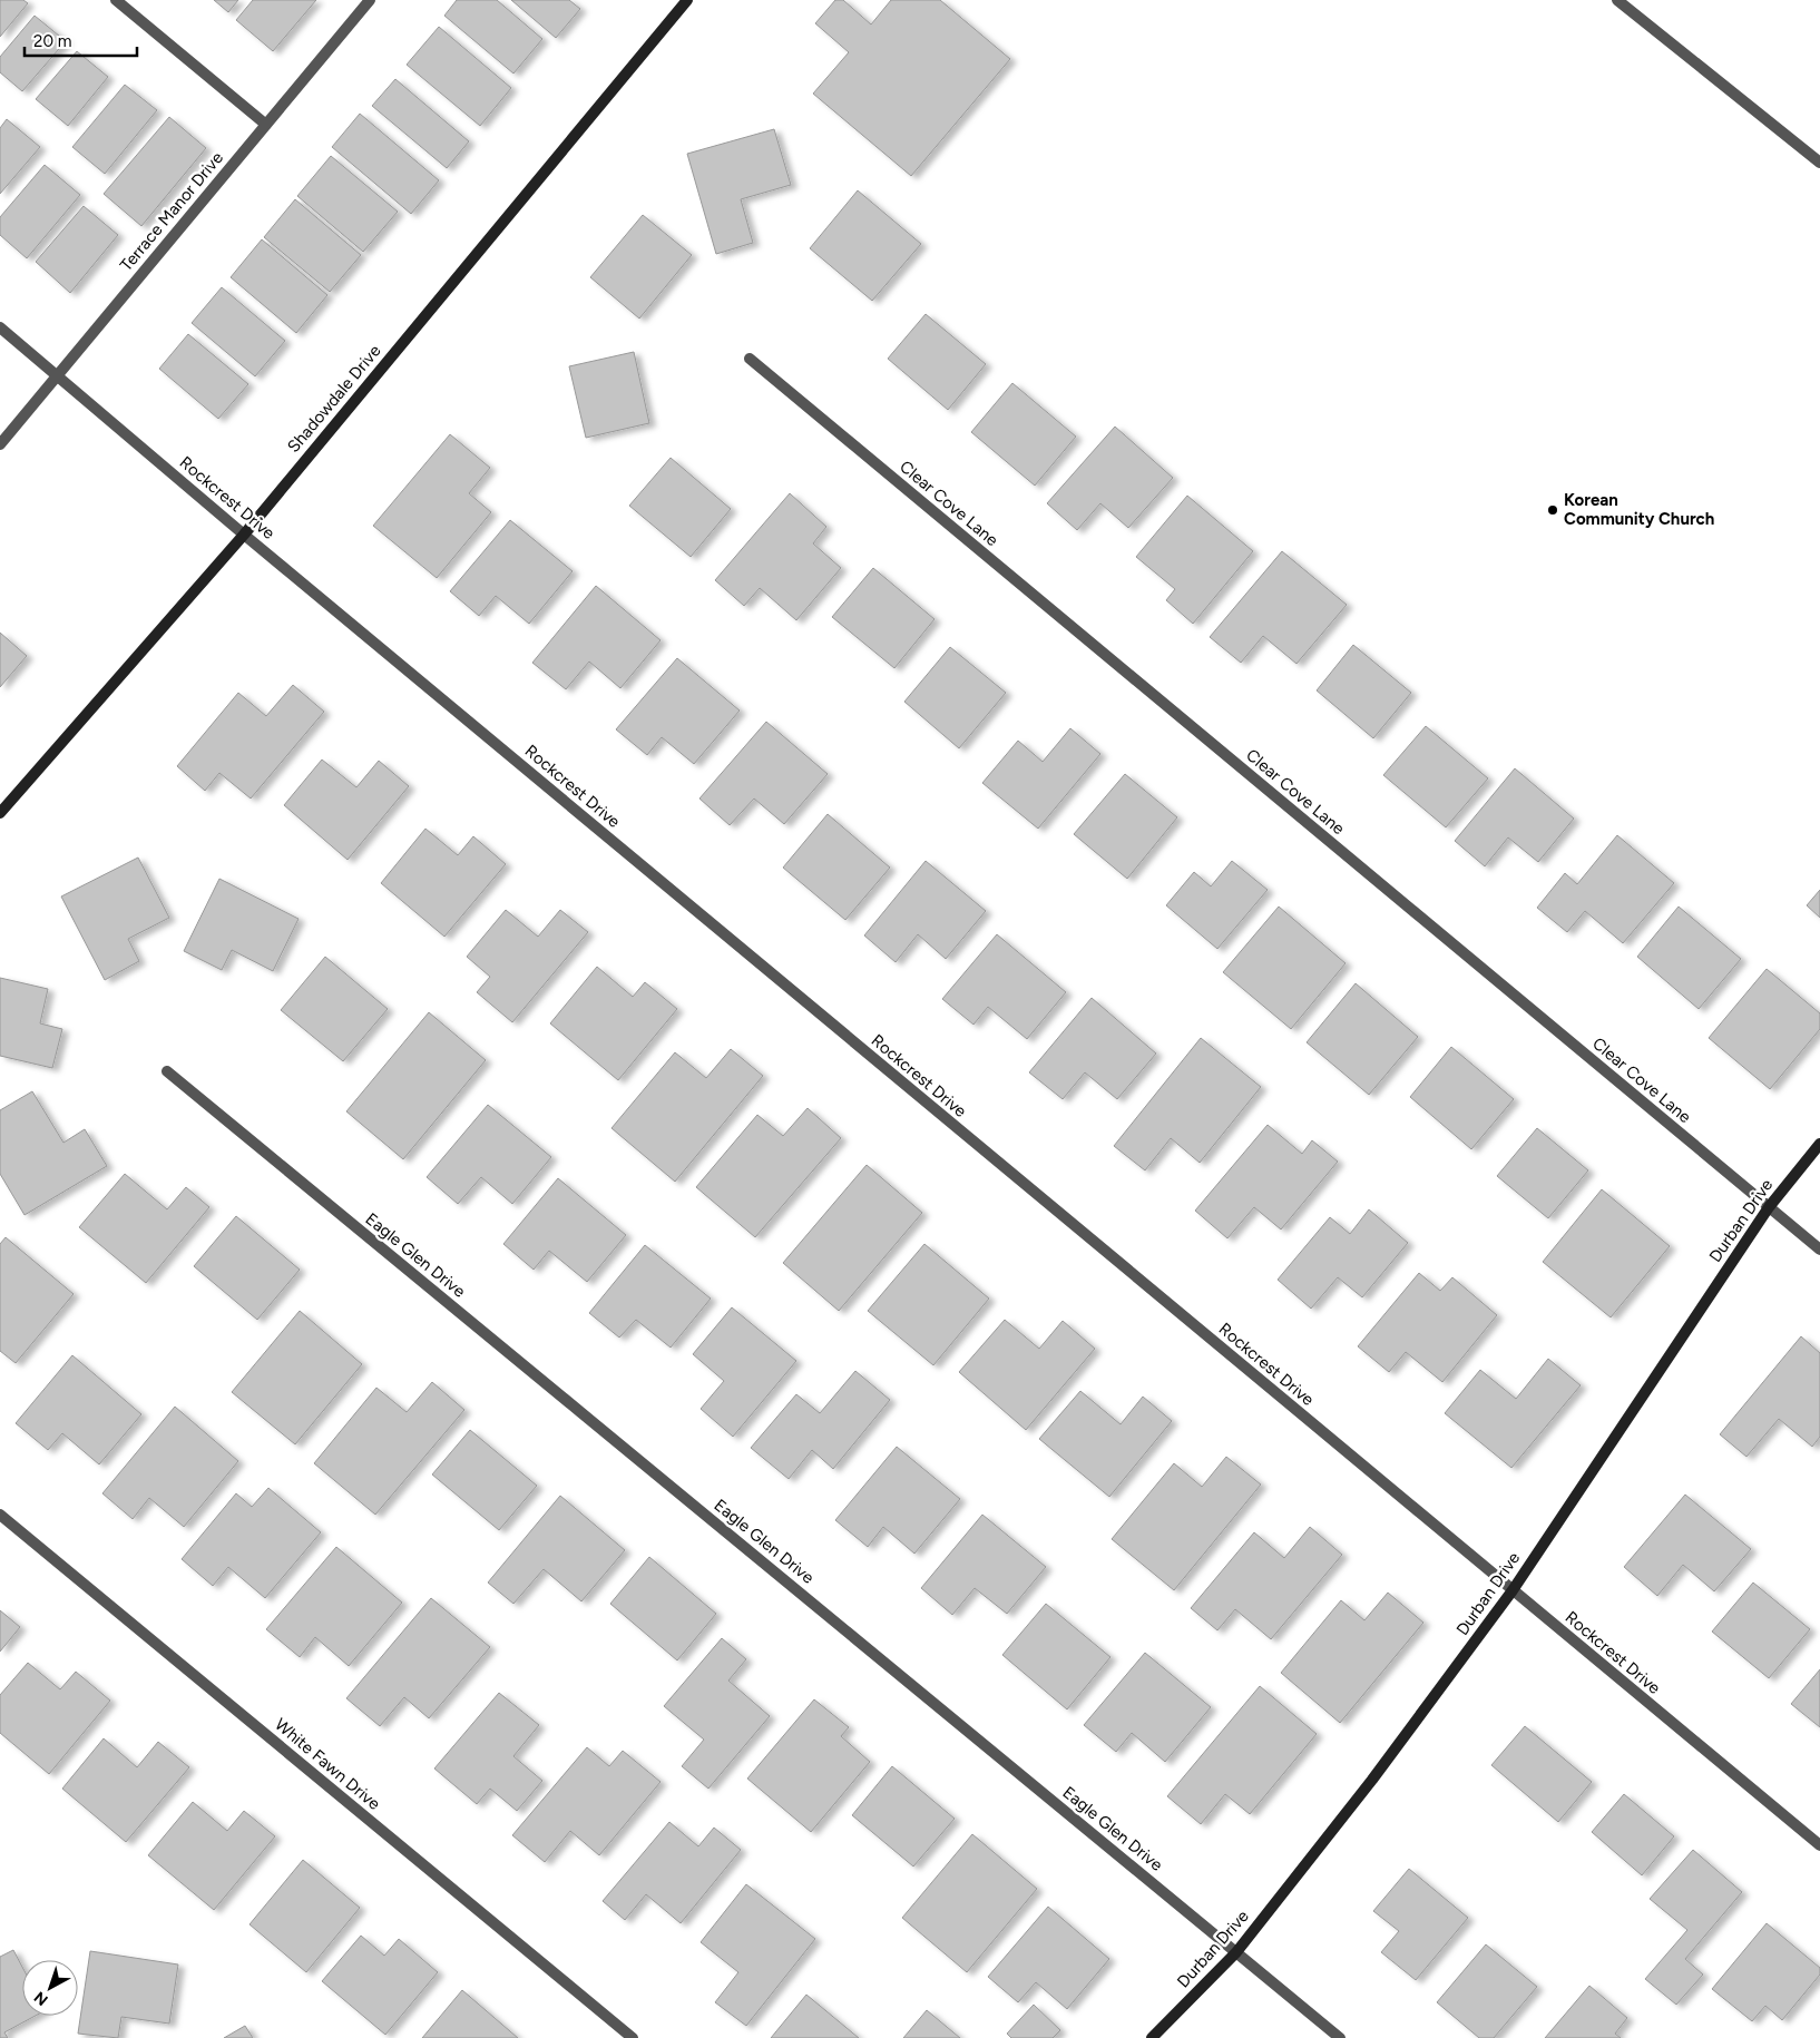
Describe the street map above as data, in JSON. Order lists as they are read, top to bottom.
{
  "streets": {
    "street": [
      "Terrace Manor Drive",
      "Shadowdale Drive",
      "Rockcrest Drive",
      "Clear Cove Lane",
      "Durban Drive",
      "Eagle Glen Drive",
      "White Fawn Drive"
    ]
  },
  "crossings": [
    ["Terrace Manor Drive", "Rockcrest Drive"],
    ["Shadowdale Drive", "Rockcrest Drive"],
    ["Rockcrest Drive", "Durban Drive"],
    ["Clear Cove Lane", "Durban Drive"],
    ["Durban Drive", "Eagle Glen Drive"]
  ],
  "places": ["Korean Community Church"],
  "scale_bar": "20 m",
  "north": "bottom left"
}
